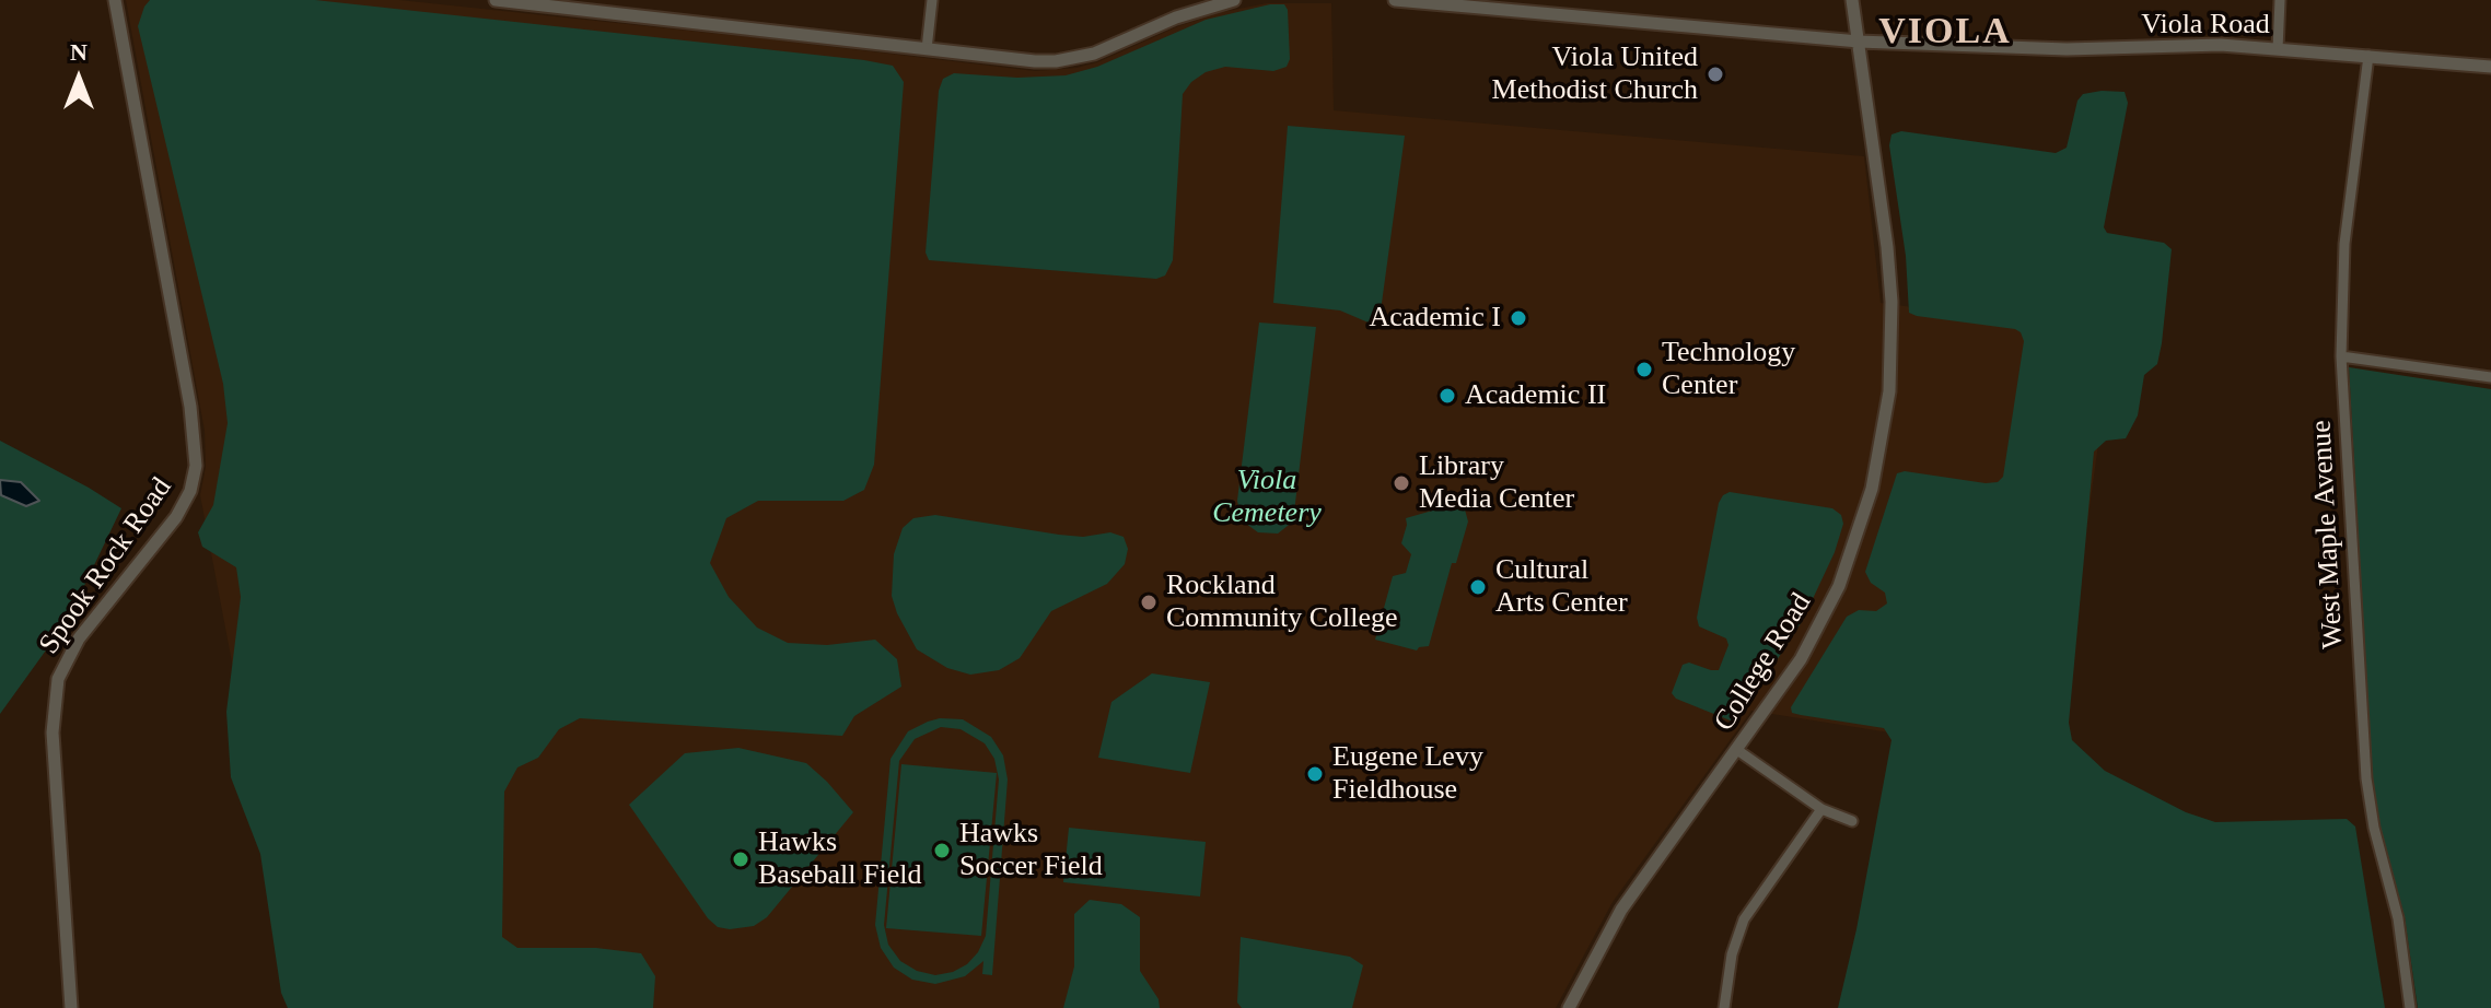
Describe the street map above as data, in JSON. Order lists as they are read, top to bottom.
{
  "streets": {
    "street": [
      "Viola Road",
      "West Maple Avenue",
      "Spook Rock Road",
      "College Road"
    ]
  },
  "crossings": [
    ["Viola Road", "West Maple Avenue"],
    ["Viola Road", "College Road"]
  ],
  "districts": ["VIOLA"],
  "parks": ["Viola Cemetery"],
  "places": [
    "Viola United Methodist Church",
    "Academic I",
    "Technology Center",
    "Academic II",
    "Library Media Center",
    "Cultural Arts Center",
    "Rockland Community College",
    "Eugene Levy Fieldhouse",
    "Hawks Soccer Field",
    "Hawks Baseball Field"
  ],
  "north": "top"
}
